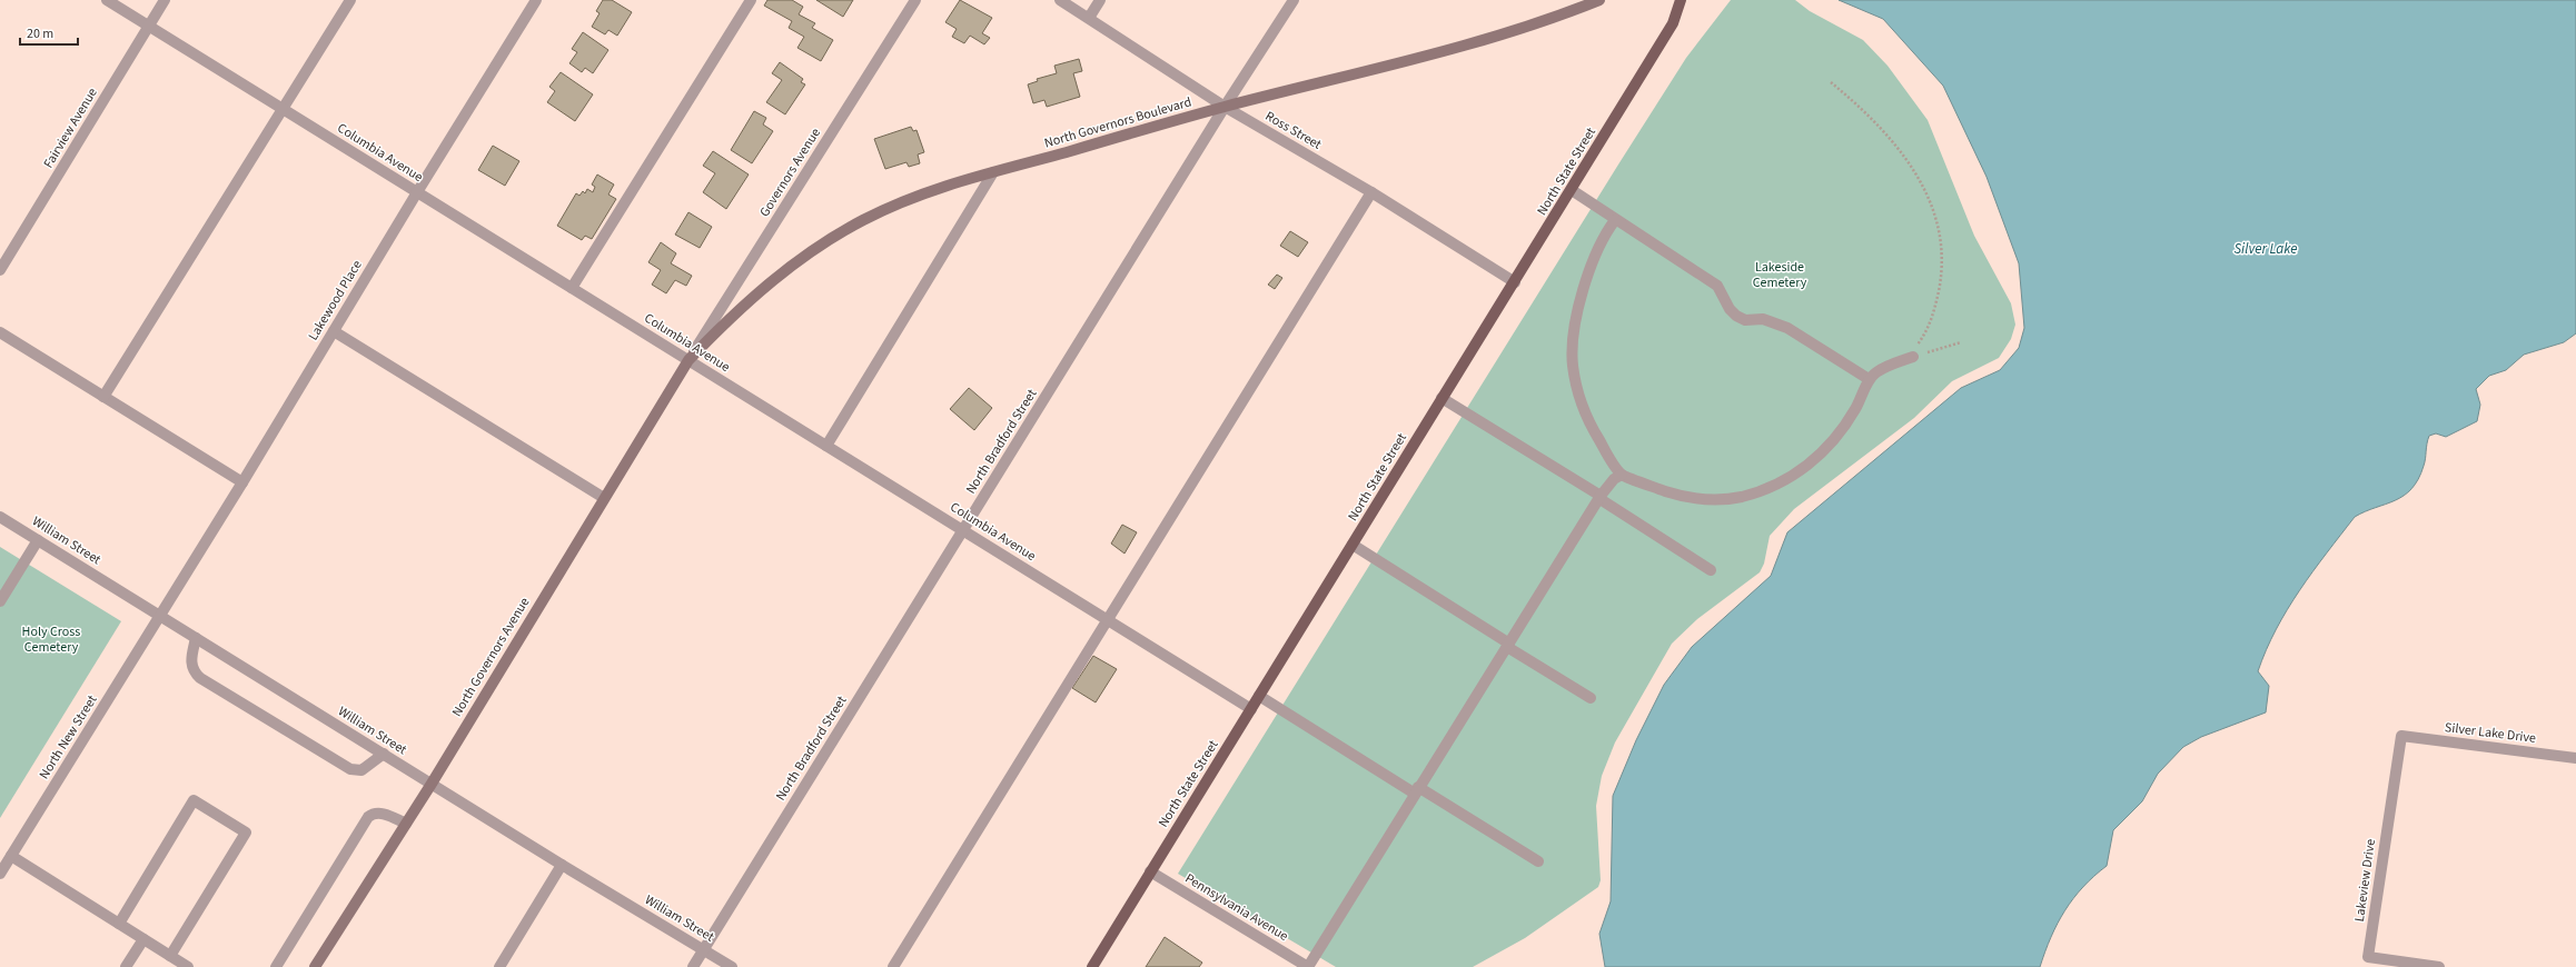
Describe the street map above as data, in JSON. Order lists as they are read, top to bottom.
{
  "streets": {
    "main road": ["North Governors Boulevard", "North State Street", "North Governors Avenue"],
    "street": [
      "Fairview Avenue",
      "Ross Street",
      "Columbia Avenue",
      "Governors Avenue",
      "Lakewood Place",
      "North Bradford Street",
      "William Street",
      "Silver Lake Drive",
      "North New Street",
      "Lakeview Drive",
      "Pennsylvania Avenue"
    ]
  },
  "crossings": [
    ["North Governors Boulevard", "Ross Street"],
    ["North Governors Boulevard", "Columbia Avenue"],
    ["North Governors Boulevard", "Governors Avenue"],
    ["North Governors Boulevard", "North Bradford Street"],
    ["North Governors Boulevard", "North Governors Avenue"],
    ["Fairview Avenue", "Columbia Avenue"],
    ["Ross Street", "North State Street"],
    ["Ross Street", "North Bradford Street"],
    ["Columbia Avenue", "North State Street"],
    ["Columbia Avenue", "Governors Avenue"],
    ["Columbia Avenue", "Lakewood Place"],
    ["Columbia Avenue", "North Bradford Street"],
    ["Columbia Avenue", "North Governors Avenue"],
    ["North State Street", "Pennsylvania Avenue"],
    ["Governors Avenue", "North Governors Avenue"],
    ["Lakewood Place", "William Street"],
    ["Lakewood Place", "North New Street"],
    ["North Bradford Street", "William Street"],
    ["William Street", "North Governors Avenue"],
    ["William Street", "North New Street"],
    ["Silver Lake Drive", "Lakeview Drive"]
  ],
  "water": ["Silver Lake"],
  "parks": ["Lakeside Cemetery", "Holy Cross Cemetery"],
  "scale_bar": "20 m"
}
